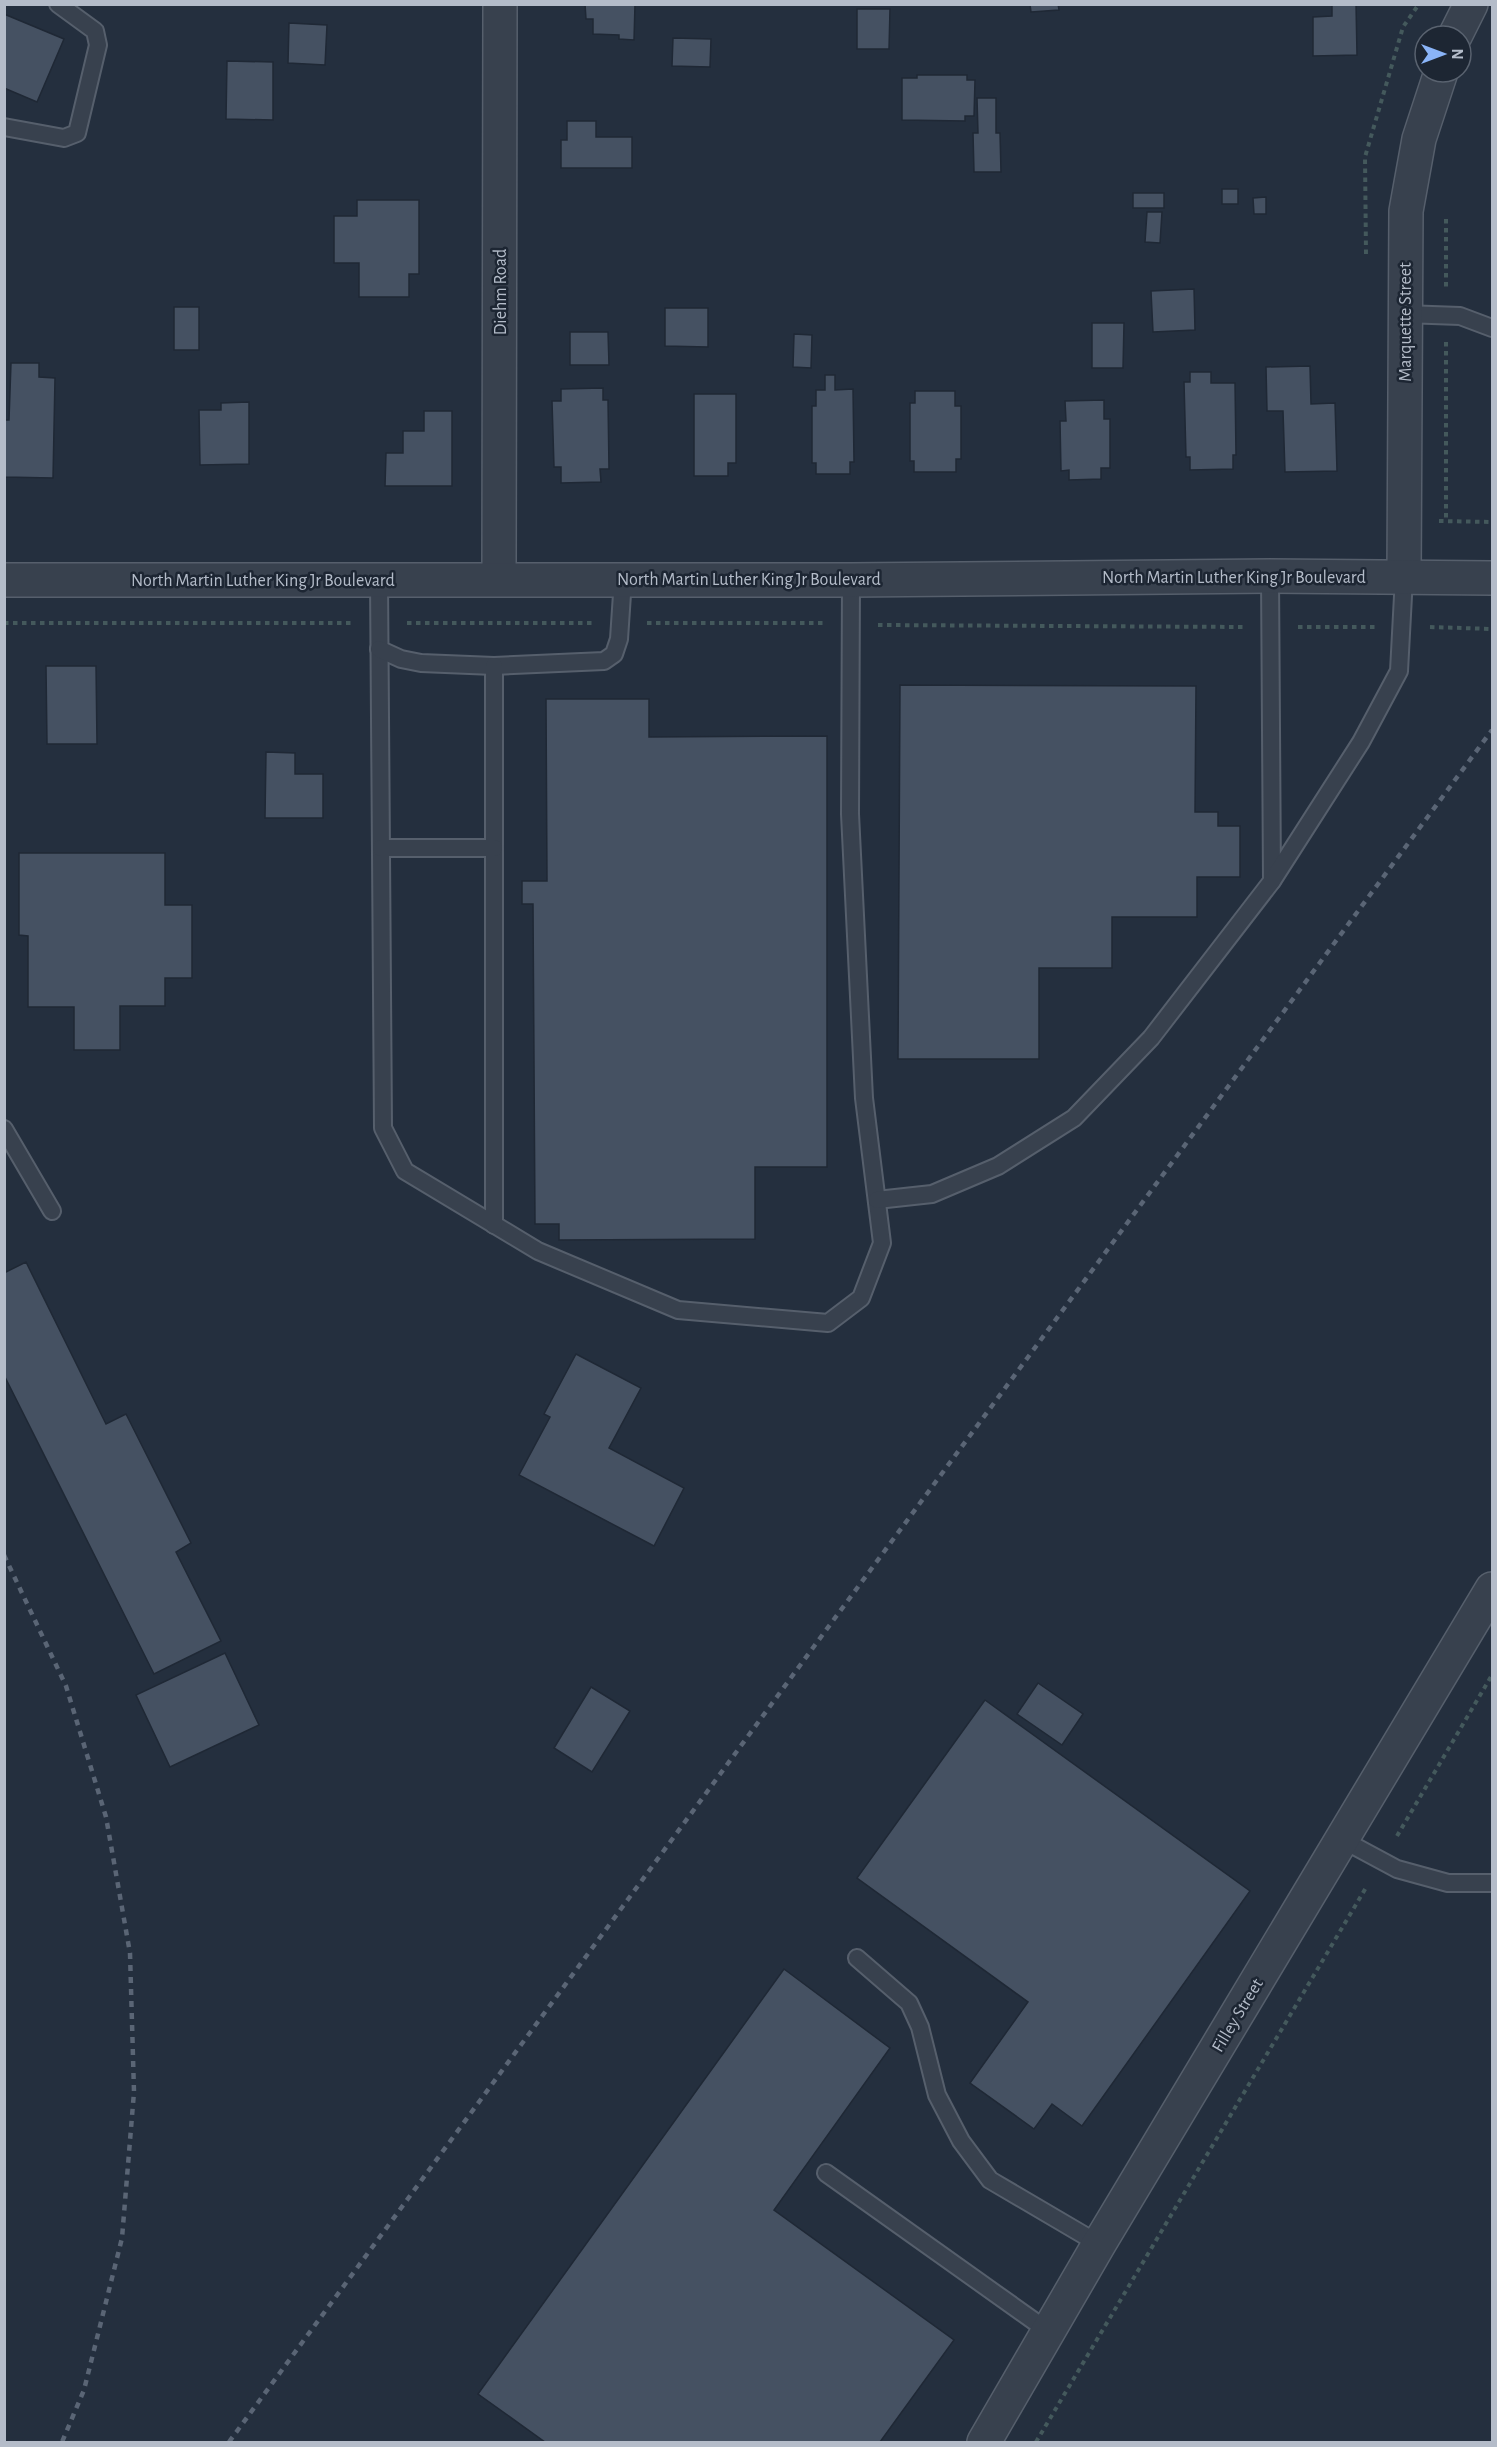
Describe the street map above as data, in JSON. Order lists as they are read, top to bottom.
{
  "streets": {
    "street": [
      "Diehm Road",
      "Marquette Street",
      "North Martin Luther King Jr Boulevard",
      "Filley Street"
    ]
  },
  "crossings": [
    ["Diehm Road", "North Martin Luther King Jr Boulevard"],
    ["Marquette Street", "North Martin Luther King Jr Boulevard"]
  ],
  "north": "right"
}
